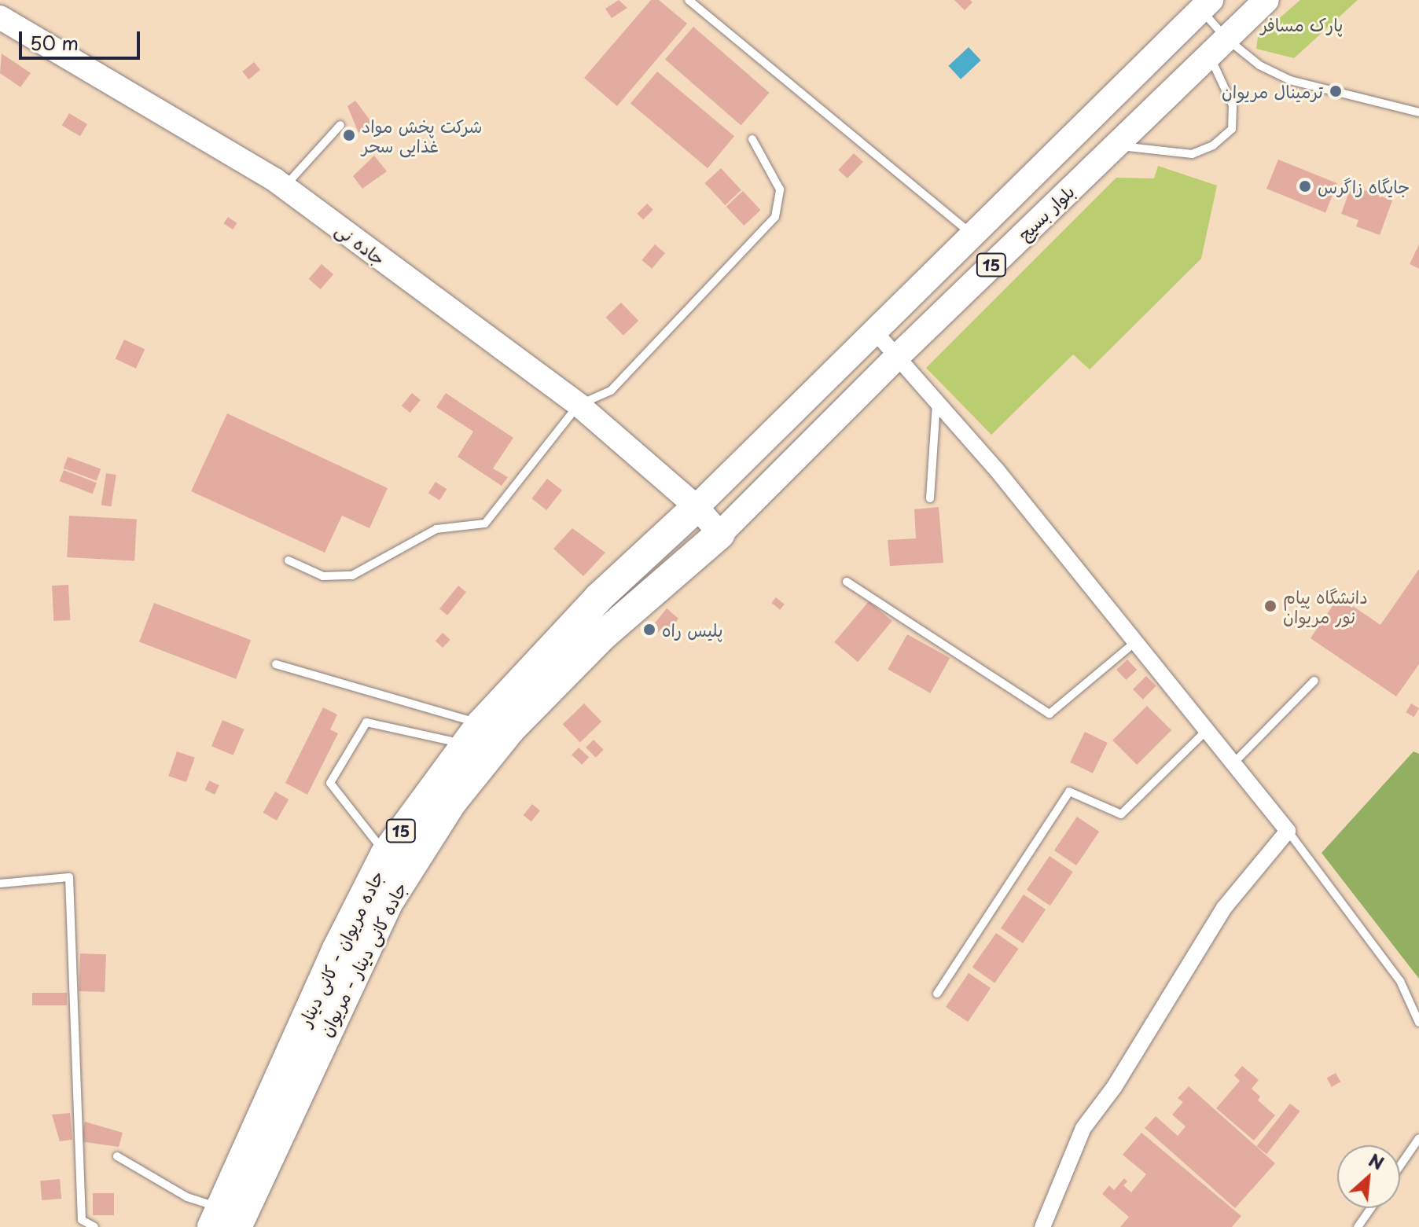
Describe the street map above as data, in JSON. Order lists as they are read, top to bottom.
{
  "streets": {
    "highway": ["15", "جاده مریوان - کانی دینار", "جاده کانی دینار - مریوان"],
    "main road": ["بلوار بسیج", "جاده نی"]
  },
  "crossings": [
    ["بلوار بسیج", "جاده نی"],
    ["بلوار بسیج", "جاده مریوان - کانی دینار"],
    ["بلوار بسیج", "جاده کانی دینار - مریوان"],
    ["جاده نی", "جاده مریوان - کانی دینار"],
    ["جاده نی", "جاده کانی دینار - مریوان"],
    ["جاده مریوان - کانی دینار", "جاده کانی دینار - مریوان"]
  ],
  "parks": ["پارک مسافر"],
  "places": [
    "ترمینال مریوان",
    "شرکت پخش مواد غذایی سحر",
    "جایگاه زاگرس",
    "دانشگاه پیام نور مریوان",
    "پلیس راه"
  ],
  "scale_bar": "50 m",
  "north": "top right"
}
